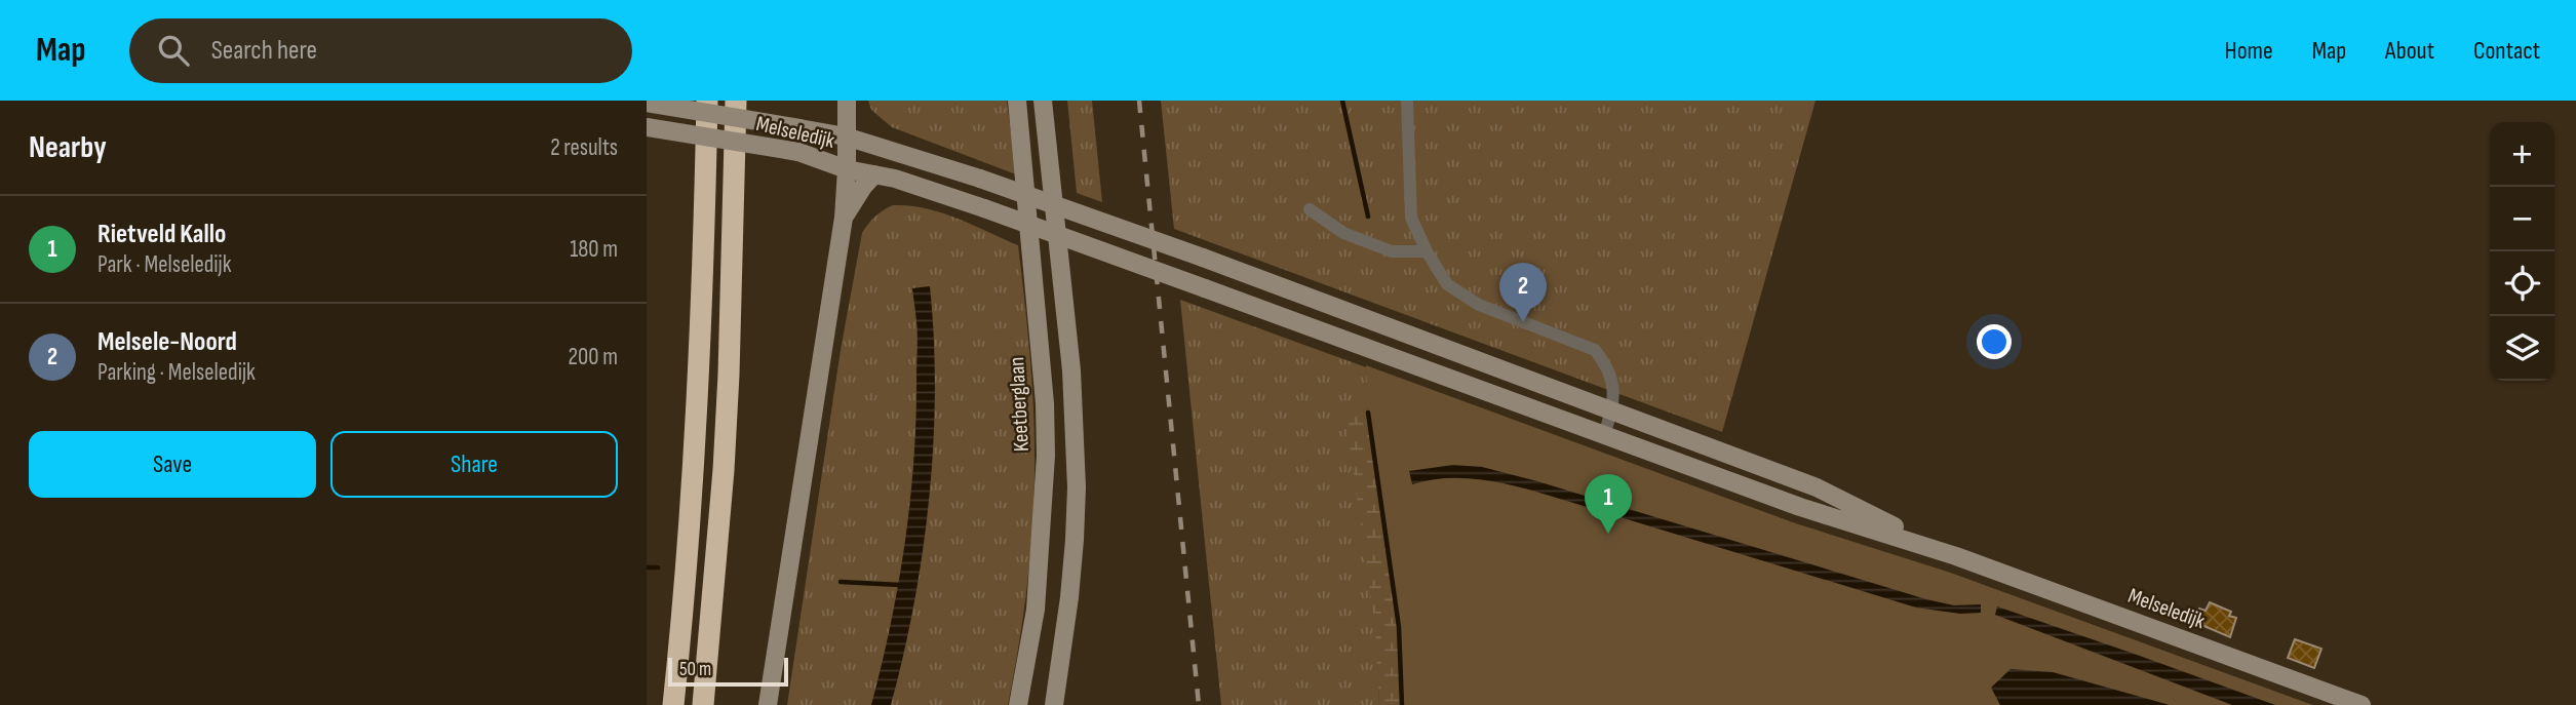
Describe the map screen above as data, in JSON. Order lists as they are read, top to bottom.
{
  "streets": {
    "main road": ["Melseledijk", "Keetberglaan"]
  },
  "scale_bar": "50 m",
  "page": {
    "header": "Map",
    "search": "Search here",
    "nav": [
      "Home",
      "Map",
      "About",
      "Contact"
    ],
    "heading": ["Nearby", "2 results"],
    "map_buttons": ["+", "−"],
    "list": [
      {
        "mark": "1",
        "name": "Rietveld Kallo",
        "note": "Park · Melseledijk",
        "value": "180 m"
      },
      {
        "mark": "2",
        "name": "Melsele-Noord",
        "note": "Parking · Melseledijk",
        "value": "200 m"
      }
    ],
    "pins": ["2", "1"],
    "buttons": ["Save", "Share"],
    "scale": "50 m"
  }
}
